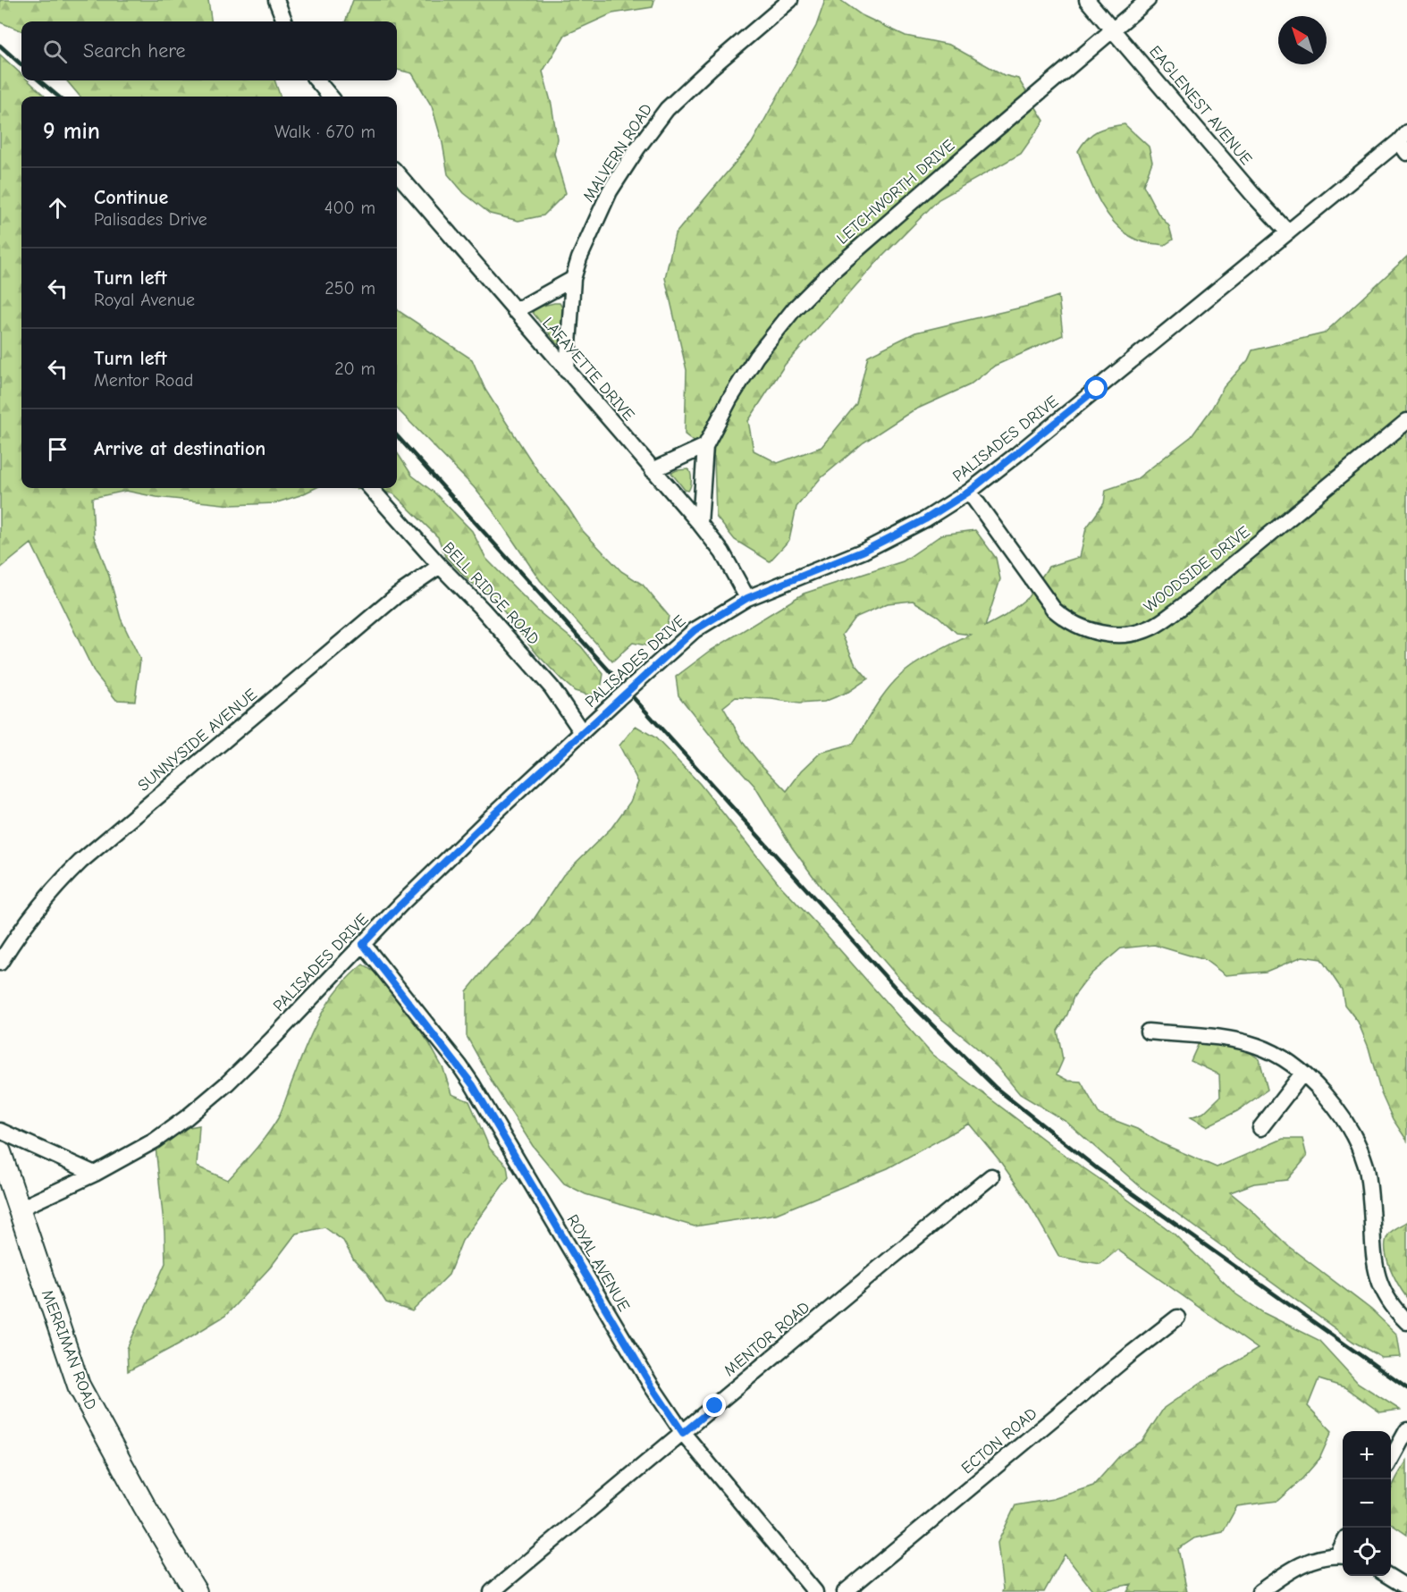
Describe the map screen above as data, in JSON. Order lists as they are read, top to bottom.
{
  "streets": {
    "main road": ["MERRIMAN ROAD"],
    "street": [
      "EAGLENEST AVENUE",
      "MALVERN ROAD",
      "LETCHWORTH DRIVE",
      "LAFAYETTE DRIVE",
      "PALISADES DRIVE",
      "WOODSIDE DRIVE",
      "BELL RIDGE ROAD",
      "SUNNYSIDE AVENUE",
      "ROYAL AVENUE",
      "MENTOR ROAD",
      "ECTON ROAD"
    ]
  },
  "crossings": [
    ["EAGLENEST AVENUE", "LETCHWORTH DRIVE"],
    ["EAGLENEST AVENUE", "PALISADES DRIVE"],
    ["MALVERN ROAD", "LAFAYETTE DRIVE"],
    ["LETCHWORTH DRIVE", "LAFAYETTE DRIVE"],
    ["LAFAYETTE DRIVE", "PALISADES DRIVE"],
    ["PALISADES DRIVE", "WOODSIDE DRIVE"],
    ["PALISADES DRIVE", "BELL RIDGE ROAD"],
    ["PALISADES DRIVE", "ROYAL AVENUE"],
    ["PALISADES DRIVE", "MERRIMAN ROAD"],
    ["BELL RIDGE ROAD", "SUNNYSIDE AVENUE"],
    ["ROYAL AVENUE", "MENTOR ROAD"]
  ],
  "north": "top left",
  "page": {
    "search": "Search here",
    "heading": ["9 min", "Walk · 670 m"],
    "list": [
      ["Continue", "Palisades Drive", "400 m"],
      ["Turn left", "Royal Avenue", "250 m"],
      ["Turn left", "Mentor Road", "20 m"],
      "Arrive at destination"
    ],
    "map_buttons": ["+", "−"]
  }
}
